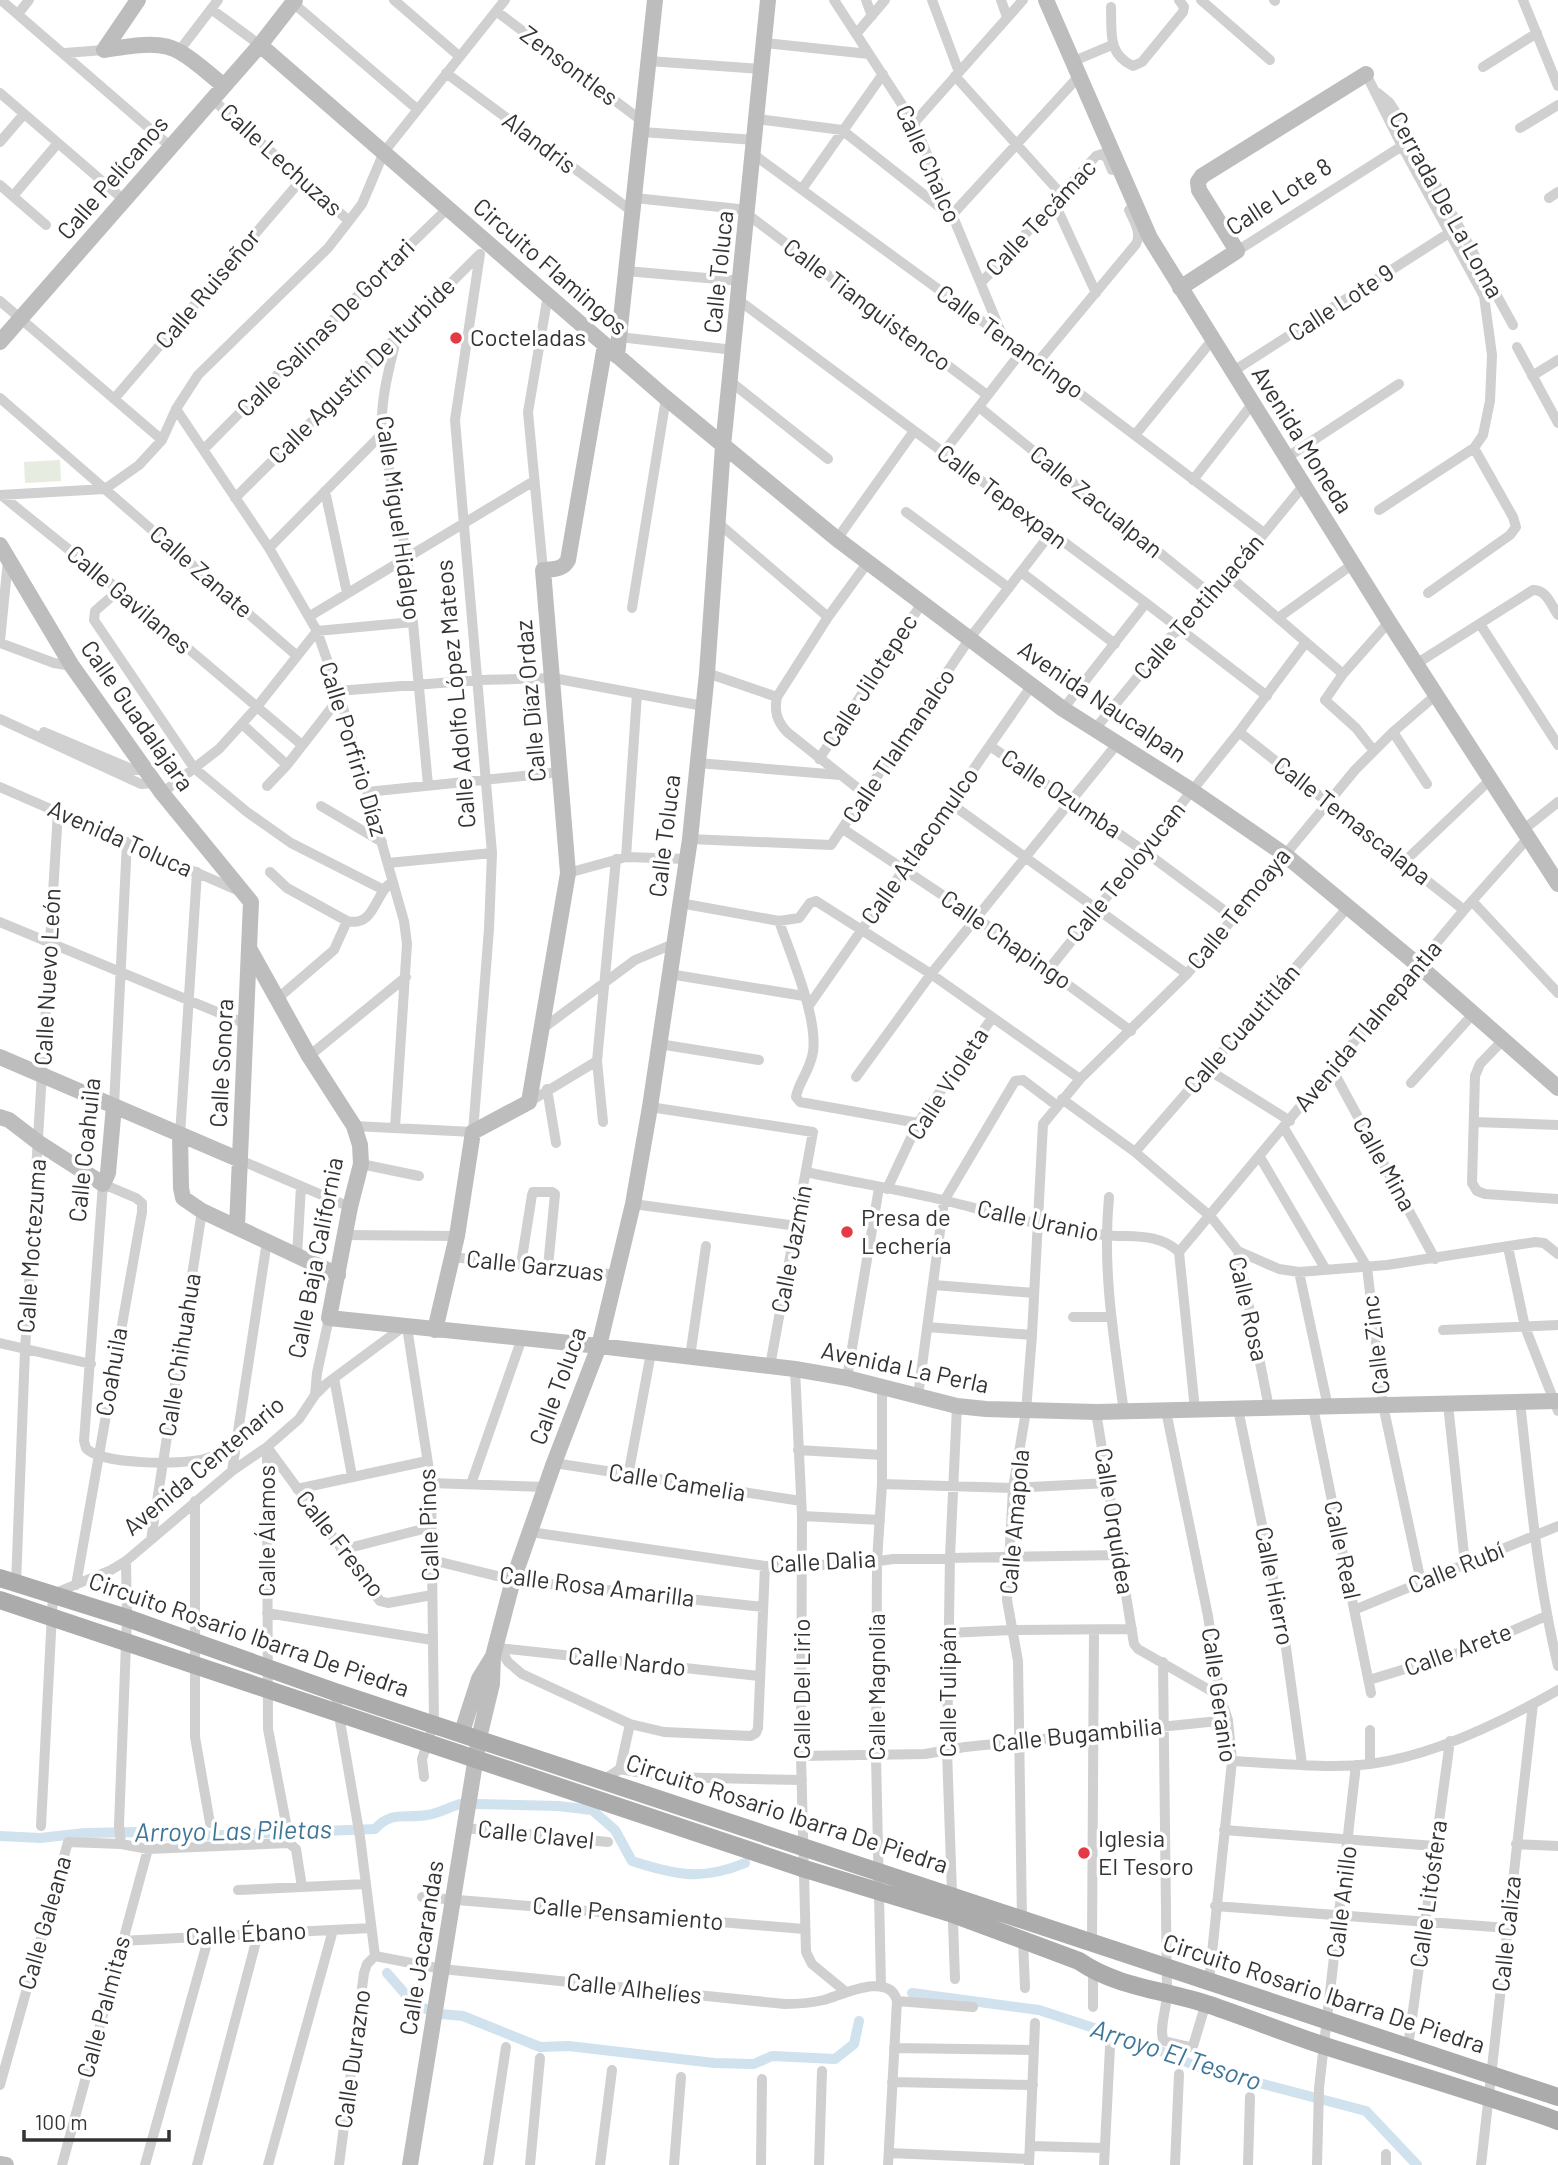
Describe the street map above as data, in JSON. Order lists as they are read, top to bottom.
{
  "streets": {
    "main road": [
      "Calle Pelícanos",
      "Calle Lote 8",
      "Circuito Flamingos",
      "Calle Toluca",
      "Avenida Moneda",
      "Calle Adolfo López Mateos",
      "Calle Díaz Ordaz",
      "Avenida Naucalpan",
      "Calle Guadalajara",
      "Calle Sonora",
      "Calle Coahuila",
      "Calle Baja California",
      "Avenida La Perla",
      "Circuito Rosario Ibarra De Piedra",
      "Calle Jacarandas"
    ],
    "street": [
      "Zensontles",
      "Alandris",
      "Calle Lechuzas",
      "Calle Chalco",
      "Cerrada De La Loma",
      "Calle Tecámac",
      "Calle Ruiseñor",
      "Calle Lote 9",
      "Calle Tianguistenco",
      "Calle Salinas De Gortari",
      "Calle Tenancingo",
      "Calle Agustín De Iturbide",
      "Calle Tepexpan",
      "Calle Zacualpan",
      "Calle Miguel Hidalgo",
      "Calle Zanate",
      "Calle Gavilanes",
      "Calle Teotihuacán",
      "Calle Jilotepec",
      "Calle Tlalmanalco",
      "Calle Porfirio Díaz",
      "Calle Ozumba",
      "Calle Temascalapa",
      "Avenida Toluca",
      "Calle Atlacomulco",
      "Calle Teoloyucan",
      "Calle Temoaya",
      "Calle Chapingo",
      "Calle Nuevo León",
      "Avenida Tlalnepantla",
      "Calle Cuautitlán",
      "Calle Violeta",
      "Calle Mina",
      "Calle Uranio",
      "Calle Moctezuma",
      "Calle Jazmín",
      "Calle Garzuas",
      "Calle Rosa",
      "Calle Zinc",
      "Calle Chihuahua",
      "Coahuila",
      "Avenida Centenario",
      "Calle Camelia",
      "Calle Orquídea",
      "Calle Amapola",
      "Calle Pinos",
      "Calle Álamos",
      "Calle Fresno",
      "Calle Real",
      "Calle Dalia",
      "Calle Rubí",
      "Calle Hierro",
      "Calle Rosa Amarilla",
      "Calle Arete",
      "Calle Nardo",
      "Calle Magnolia",
      "Calle Del Lirio",
      "Calle Tulipán",
      "Calle Geranio",
      "Calle Bugambilia",
      "Calle Clavel",
      "Calle Litósfera",
      "Calle Anillo",
      "Calle Pensamiento",
      "Calle Galeana",
      "Calle Ébano",
      "Calle Caliza",
      "Calle Alhelíes",
      "Calle Palmitas",
      "Calle Durazno"
    ]
  },
  "crossings": [
    ["Zensontles", "Circuito Flamingos"],
    ["Alandris", "Circuito Flamingos"],
    ["Calle Lechuzas", "Calle Pelícanos"],
    ["Calle Lechuzas", "Calle Ruiseñor"],
    ["Calle Chalco", "Calle Tecámac"],
    ["Calle Chalco", "Calle Tenancingo"],
    ["Calle Pelícanos", "Circuito Flamingos"],
    ["Calle Lote 8", "Cerrada De La Loma"],
    ["Calle Lote 8", "Avenida Moneda"],
    ["Cerrada De La Loma", "Calle Lote 9"],
    ["Circuito Flamingos", "Calle Salinas De Gortari"],
    ["Circuito Flamingos", "Calle Agustín De Iturbide"],
    ["Circuito Flamingos", "Calle Adolfo López Mateos"],
    ["Circuito Flamingos", "Calle Díaz Ordaz"],
    ["Circuito Flamingos", "Avenida Naucalpan"],
    ["Calle Toluca", "Calle Tianguistenco"],
    ["Calle Toluca", "Calle Tenancingo"],
    ["Calle Toluca", "Calle Tepexpan"],
    ["Calle Toluca", "Avenida Naucalpan"],
    ["Calle Toluca", "Calle Tlalmanalco"],
    ["Calle Toluca", "Calle Jazmín"],
    ["Calle Toluca", "Calle Garzuas"],
    ["Calle Toluca", "Avenida La Perla"],
    ["Calle Toluca", "Calle Camelia"],
    ["Calle Toluca", "Calle Dalia"],
    ["Calle Toluca", "Calle Rosa Amarilla"],
    ["Calle Toluca", "Circuito Rosario Ibarra De Piedra"],
    ["Calle Toluca", "Calle Nardo"],
    ["Calle Toluca", "Calle Jacarandas"],
    ["Calle Lote 9", "Avenida Moneda"],
    ["Calle Salinas De Gortari", "Calle Porfirio Díaz"],
    ["Calle Tenancingo", "Calle Teotihuacán"],
    ["Calle Agustín De Iturbide", "Calle Miguel Hidalgo"],
    ["Calle Agustín De Iturbide", "Calle Adolfo López Mateos"],
    ["Calle Agustín De Iturbide", "Calle Porfirio Díaz"],
    ["Avenida Moneda", "Calle Teotihuacán"],
    ["Avenida Moneda", "Calle Temoaya"],
    ["Avenida Moneda", "Avenida Tlalnepantla"],
    ["Calle Tepexpan", "Calle Teotihuacán"],
    ["Calle Tepexpan", "Calle Tlalmanalco"],
    ["Calle Tepexpan", "Calle Teoloyucan"],
    ["Calle Zacualpan", "Calle Teotihuacán"],
    ["Calle Teotihuacán", "Avenida Naucalpan"],
    ["Calle Jilotepec", "Avenida Naucalpan"],
    ["Calle Adolfo López Mateos", "Calle Garzuas"],
    ["Calle Adolfo López Mateos", "Avenida La Perla"],
    ["Avenida Naucalpan", "Calle Tlalmanalco"],
    ["Avenida Naucalpan", "Calle Atlacomulco"],
    ["Avenida Naucalpan", "Calle Teoloyucan"],
    ["Avenida Naucalpan", "Calle Temoaya"],
    ["Avenida Naucalpan", "Avenida Tlalnepantla"],
    ["Avenida Naucalpan", "Calle Cuautitlán"],
    ["Calle Guadalajara", "Avenida Toluca"],
    ["Calle Guadalajara", "Calle Sonora"],
    ["Calle Tlalmanalco", "Calle Chapingo"],
    ["Calle Ozumba", "Calle Atlacomulco"],
    ["Calle Ozumba", "Calle Teoloyucan"],
    ["Calle Ozumba", "Calle Temoaya"],
    ["Calle Temascalapa", "Calle Teoloyucan"],
    ["Calle Temascalapa", "Calle Temoaya"],
    ["Calle Temascalapa", "Avenida Tlalnepantla"],
    ["Avenida Toluca", "Calle Nuevo León"],
    ["Avenida Toluca", "Calle Sonora"],
    ["Avenida Toluca", "Calle Coahuila"],
    ["Calle Atlacomulco", "Calle Chapingo"],
    ["Calle Teoloyucan", "Calle Chapingo"],
    ["Calle Temoaya", "Calle Chapingo"],
    ["Calle Temoaya", "Calle Rosa"],
    ["Calle Temoaya", "Calle Amapola"],
    ["Calle Nuevo León", "Calle Moctezuma"],
    ["Avenida Tlalnepantla", "Calle Mina"],
    ["Avenida Tlalnepantla", "Calle Rosa"],
    ["Avenida Tlalnepantla", "Calle Zinc"],
    ["Calle Cuautitlán", "Calle Rosa"],
    ["Calle Sonora", "Calle Baja California"],
    ["Calle Violeta", "Calle Uranio"],
    ["Calle Violeta", "Avenida La Perla"],
    ["Calle Coahuila", "Coahuila"],
    ["Calle Uranio", "Calle Jazmín"],
    ["Calle Uranio", "Calle Amapola"],
    ["Calle Moctezuma", "Circuito Rosario Ibarra De Piedra"],
    ["Calle Jazmín", "Avenida La Perla"],
    ["Calle Baja California", "Avenida La Perla"],
    ["Calle Baja California", "Avenida Centenario"],
    ["Calle Rosa", "Avenida La Perla"],
    ["Calle Zinc", "Avenida La Perla"],
    ["Calle Zinc", "Calle Rubí"],
    ["Calle Chihuahua", "Avenida Centenario"],
    ["Avenida La Perla", "Avenida Centenario"],
    ["Avenida La Perla", "Calle Orquídea"],
    ["Avenida La Perla", "Calle Amapola"],
    ["Avenida La Perla", "Calle Pinos"],
    ["Avenida La Perla", "Calle Real"],
    ["Avenida La Perla", "Calle Hierro"],
    ["Avenida La Perla", "Calle Magnolia"],
    ["Avenida La Perla", "Calle Del Lirio"],
    ["Avenida La Perla", "Calle Tulipán"],
    ["Avenida La Perla", "Calle Geranio"],
    ["Coahuila", "Avenida Centenario"],
    ["Avenida Centenario", "Calle Pinos"],
    ["Avenida Centenario", "Calle Álamos"],
    ["Avenida Centenario", "Calle Fresno"],
    ["Avenida Centenario", "Circuito Rosario Ibarra De Piedra"],
    ["Avenida Centenario", "Calle Galeana"],
    ["Calle Camelia", "Calle Del Lirio"],
    ["Calle Orquídea", "Calle Dalia"],
    ["Calle Amapola", "Calle Dalia"],
    ["Calle Amapola", "Circuito Rosario Ibarra De Piedra"],
    ["Calle Amapola", "Calle Bugambilia"],
    ["Calle Pinos", "Calle Fresno"],
    ["Calle Pinos", "Calle Rosa Amarilla"],
    ["Calle Pinos", "Circuito Rosario Ibarra De Piedra"],
    ["Calle Álamos", "Calle Fresno"],
    ["Calle Álamos", "Circuito Rosario Ibarra De Piedra"],
    ["Calle Real", "Calle Rubí"],
    ["Calle Real", "Calle Arete"],
    ["Calle Dalia", "Calle Magnolia"],
    ["Calle Dalia", "Calle Del Lirio"],
    ["Calle Dalia", "Calle Tulipán"],
    ["Circuito Rosario Ibarra De Piedra", "Calle Magnolia"],
    ["Circuito Rosario Ibarra De Piedra", "Calle Del Lirio"],
    ["Circuito Rosario Ibarra De Piedra", "Calle Tulipán"],
    ["Circuito Rosario Ibarra De Piedra", "Calle Geranio"],
    ["Circuito Rosario Ibarra De Piedra", "Calle Litósfera"],
    ["Circuito Rosario Ibarra De Piedra", "Calle Anillo"],
    ["Circuito Rosario Ibarra De Piedra", "Calle Galeana"],
    ["Circuito Rosario Ibarra De Piedra", "Calle Caliza"],
    ["Circuito Rosario Ibarra De Piedra", "Calle Jacarandas"],
    ["Calle Magnolia", "Calle Bugambilia"],
    ["Calle Magnolia", "Calle Alhelíes"],
    ["Calle Del Lirio", "Calle Bugambilia"],
    ["Calle Del Lirio", "Calle Pensamiento"],
    ["Calle Del Lirio", "Calle Alhelíes"],
    ["Calle Tulipán", "Calle Bugambilia"],
    ["Calle Geranio", "Calle Bugambilia"],
    ["Calle Clavel", "Calle Jacarandas"],
    ["Calle Pensamiento", "Calle Jacarandas"],
    ["Calle Ébano", "Calle Palmitas"],
    ["Calle Jacarandas", "Calle Alhelíes"],
    ["Calle Alhelíes", "Calle Durazno"]
  ],
  "water": ["Arroyo Las Piletas", "Arroyo El Tesoro"],
  "places": ["Cocteladas", "Presa de Lechería", "Iglesia El Tesoro"],
  "scale_bar": "100 m"
}
